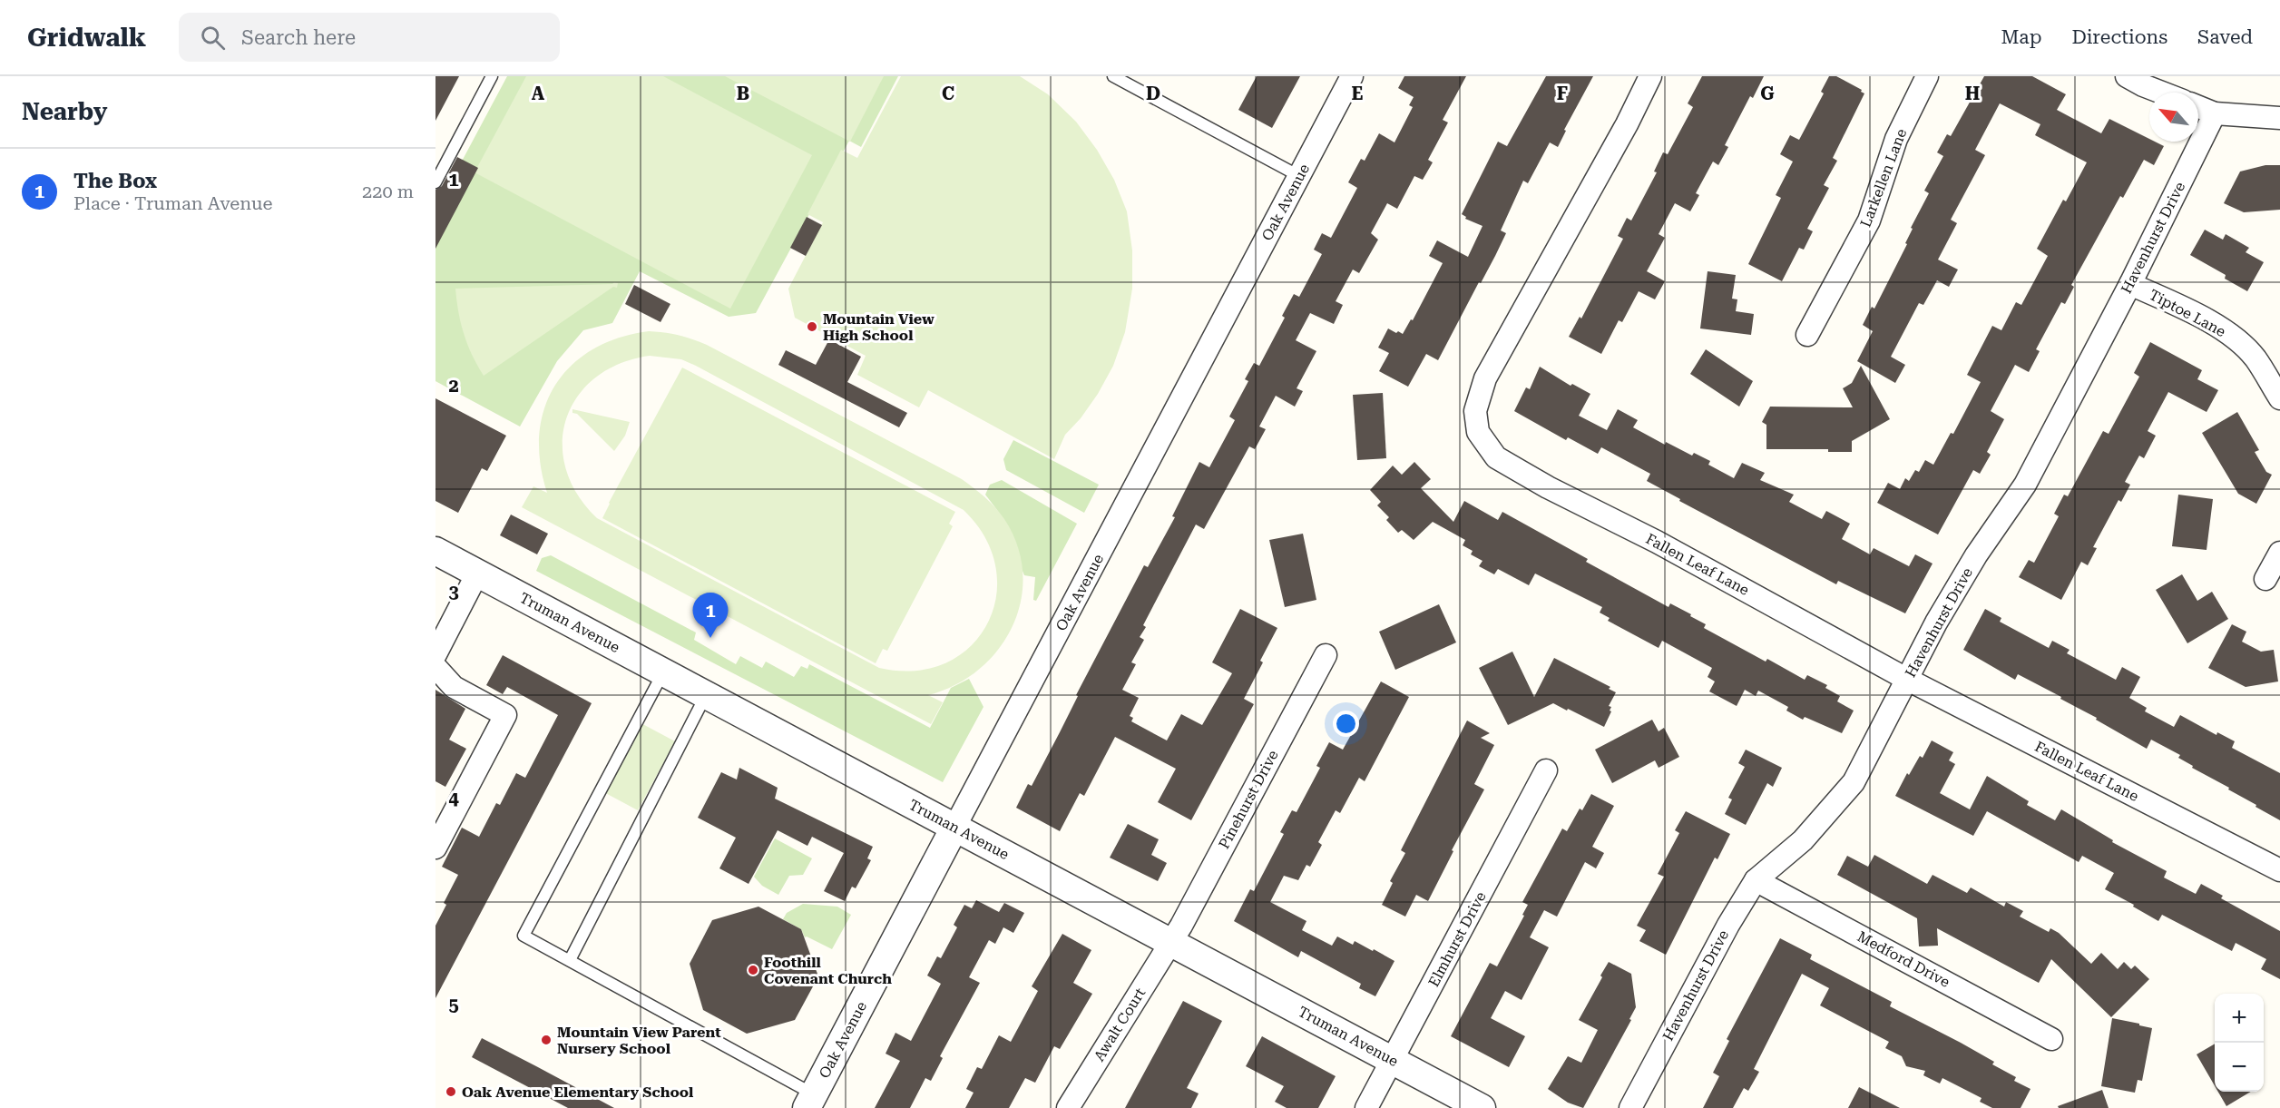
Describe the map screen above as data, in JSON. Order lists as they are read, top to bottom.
{
  "streets": {
    "street": [
      "Larkellen Lane",
      "Oak Avenue",
      "Havenhurst Drive",
      "Tiptoe Lane",
      "Fallen Leaf Lane",
      "Truman Avenue",
      "Pinehurst Drive",
      "Elmhurst Drive",
      "Medford Drive",
      "Awalt Court"
    ]
  },
  "crossings": [
    ["Oak Avenue", "Truman Avenue"],
    ["Havenhurst Drive", "Tiptoe Lane"],
    ["Havenhurst Drive", "Fallen Leaf Lane"],
    ["Havenhurst Drive", "Medford Drive"],
    ["Truman Avenue", "Pinehurst Drive"],
    ["Truman Avenue", "Elmhurst Drive"],
    ["Truman Avenue", "Awalt Court"],
    ["Pinehurst Drive", "Awalt Court"]
  ],
  "places": [
    "Mountain View High School",
    "Foothill Covenant Church",
    "Mountain View Parent Nursery School",
    "Oak Avenue Elementary School"
  ],
  "north": "top left",
  "page": {
    "header": "Gridwalk",
    "search": "Search here",
    "nav": ["Map", "Directions", "Saved"],
    "heading": "Nearby",
    "list": [
      {
        "mark": "1",
        "name": "The Box",
        "note": "Place · Truman Avenue",
        "value": "220 m"
      }
    ],
    "pins": "1",
    "map_buttons": ["+", "−"]
  },
  "grid": {
    "columns": [
      "A",
      "B",
      "C",
      "D",
      "E",
      "F",
      "G",
      "H"
    ],
    "rows": [
      "1",
      "2",
      "3",
      "4",
      "5"
    ]
  }
}
